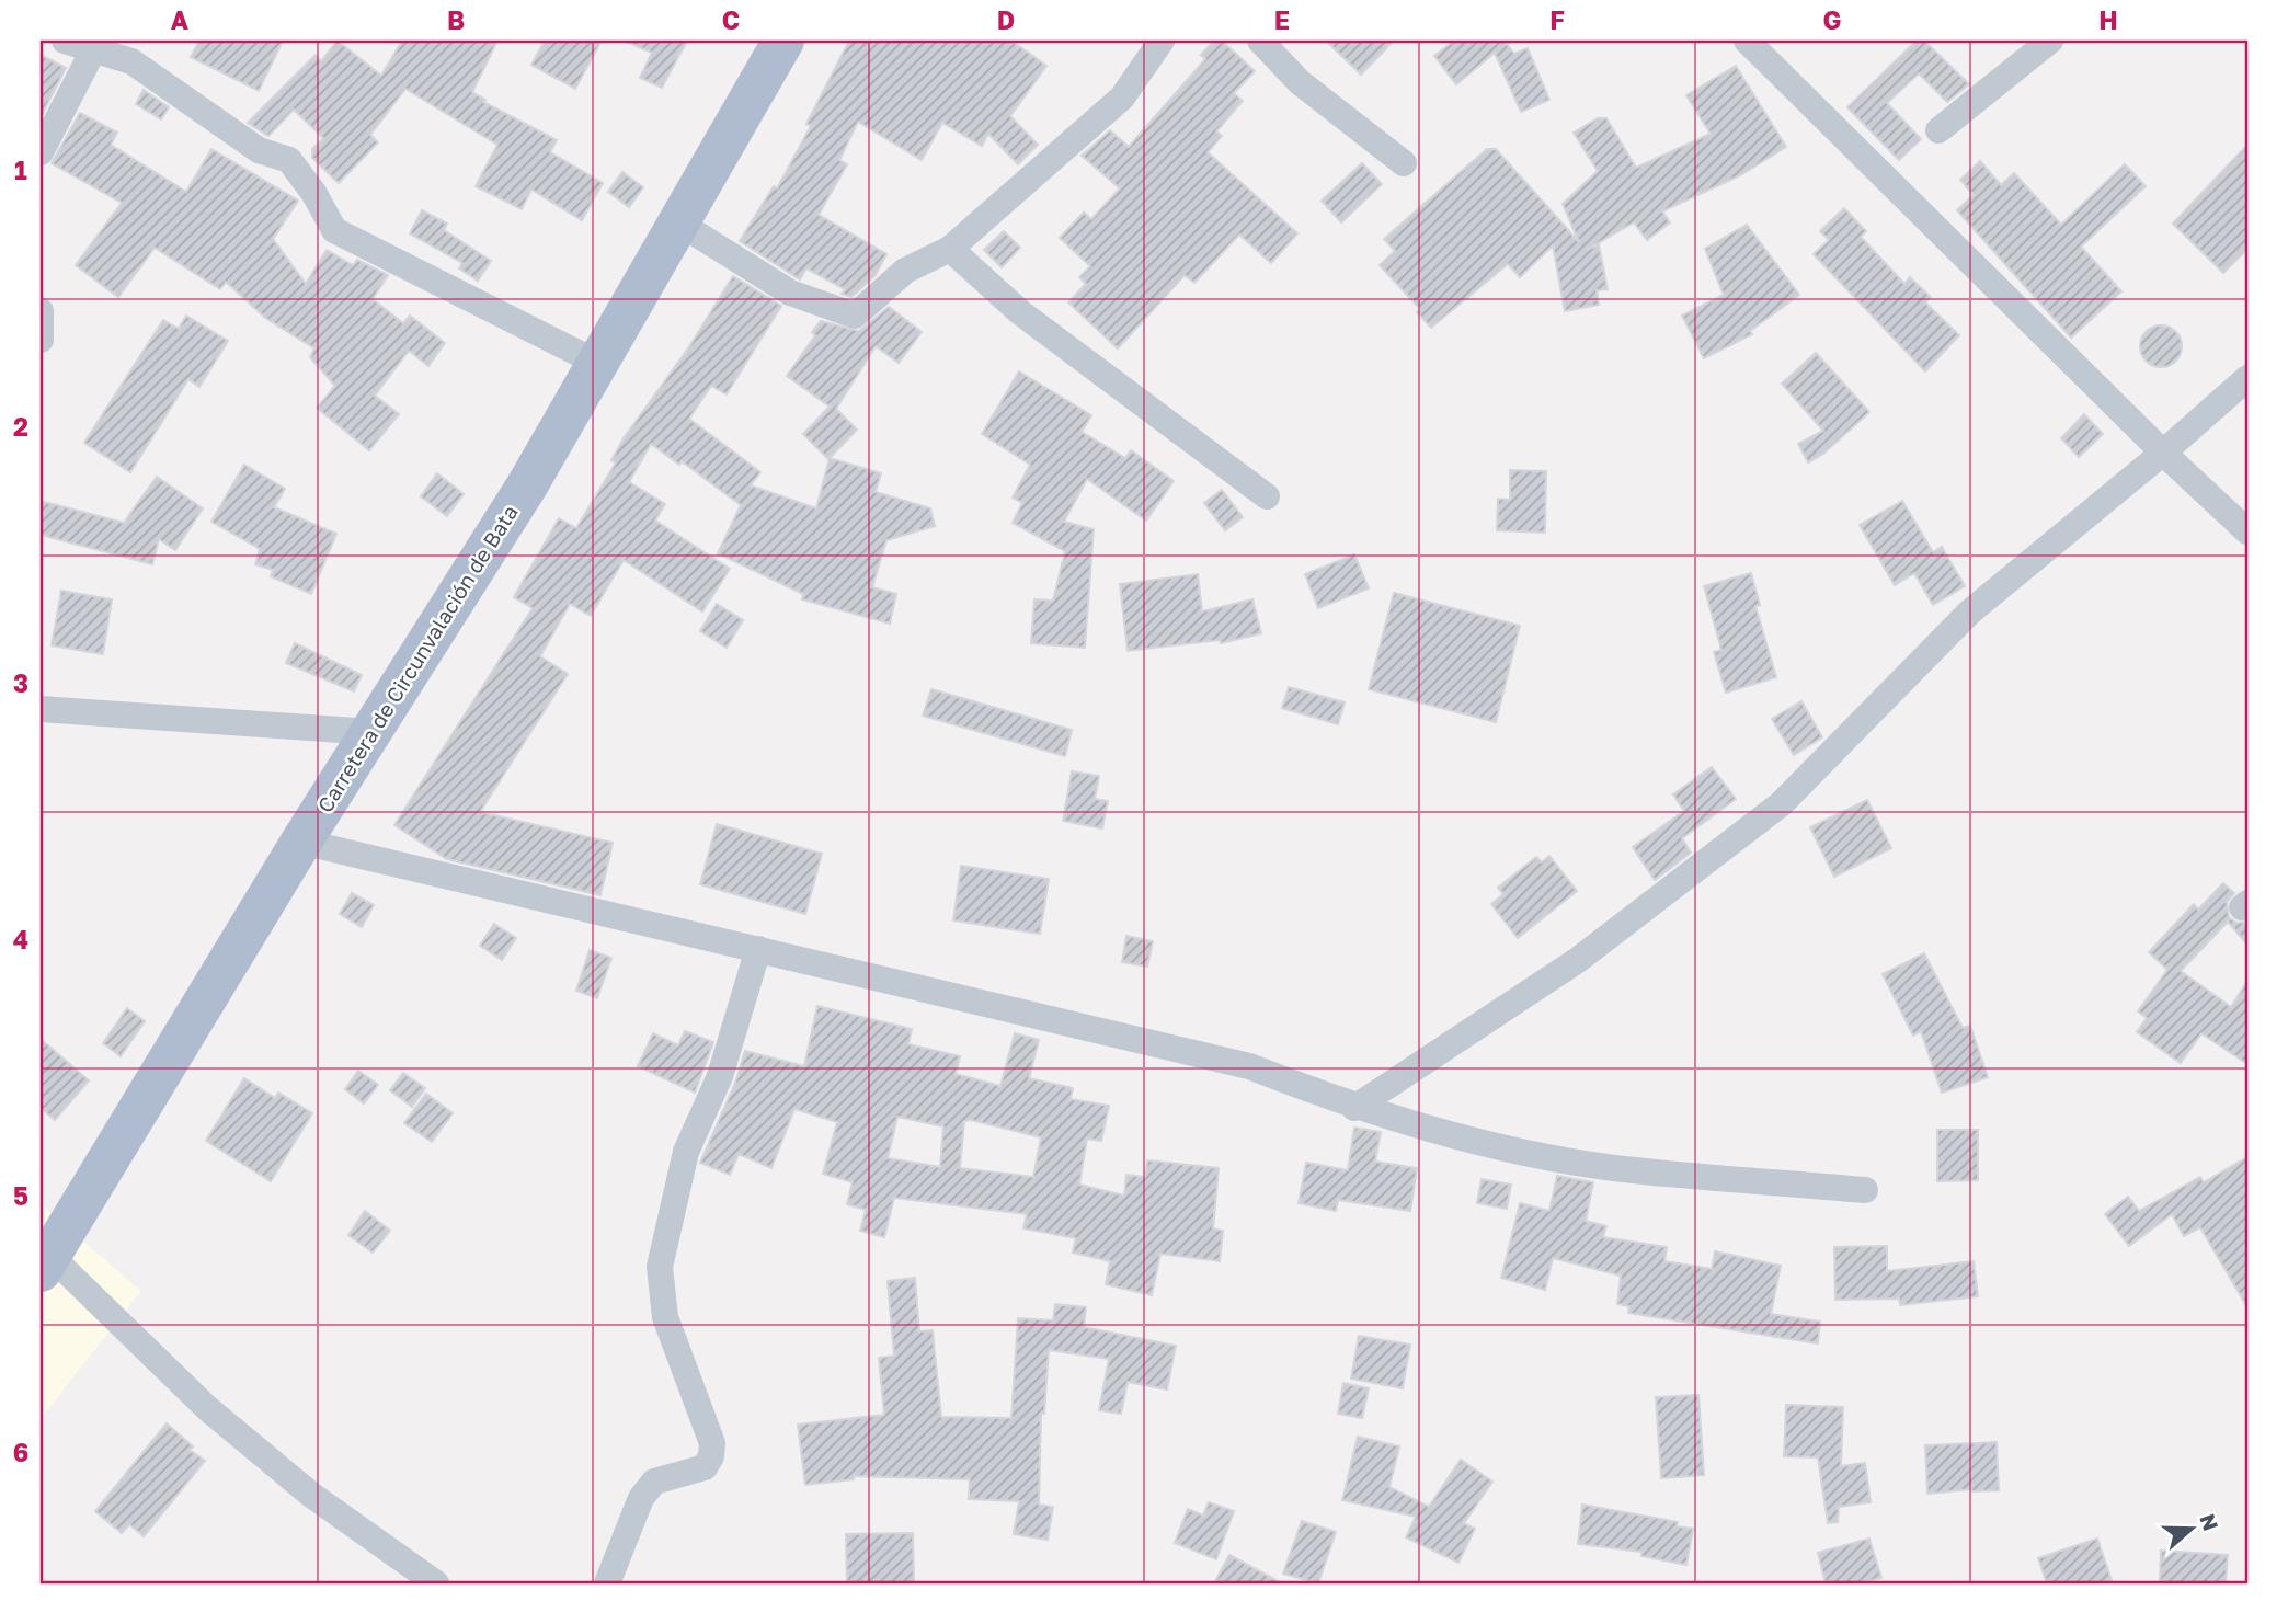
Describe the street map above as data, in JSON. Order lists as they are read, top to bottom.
{
  "streets": {
    "main road": ["Carretera de Circunvalación de Bata"]
  },
  "north": "right",
  "grid": {
    "columns": [
      "A",
      "B",
      "C",
      "D",
      "E",
      "F",
      "G",
      "H"
    ],
    "rows": [
      "1",
      "2",
      "3",
      "4",
      "5",
      "6"
    ]
  }
}
